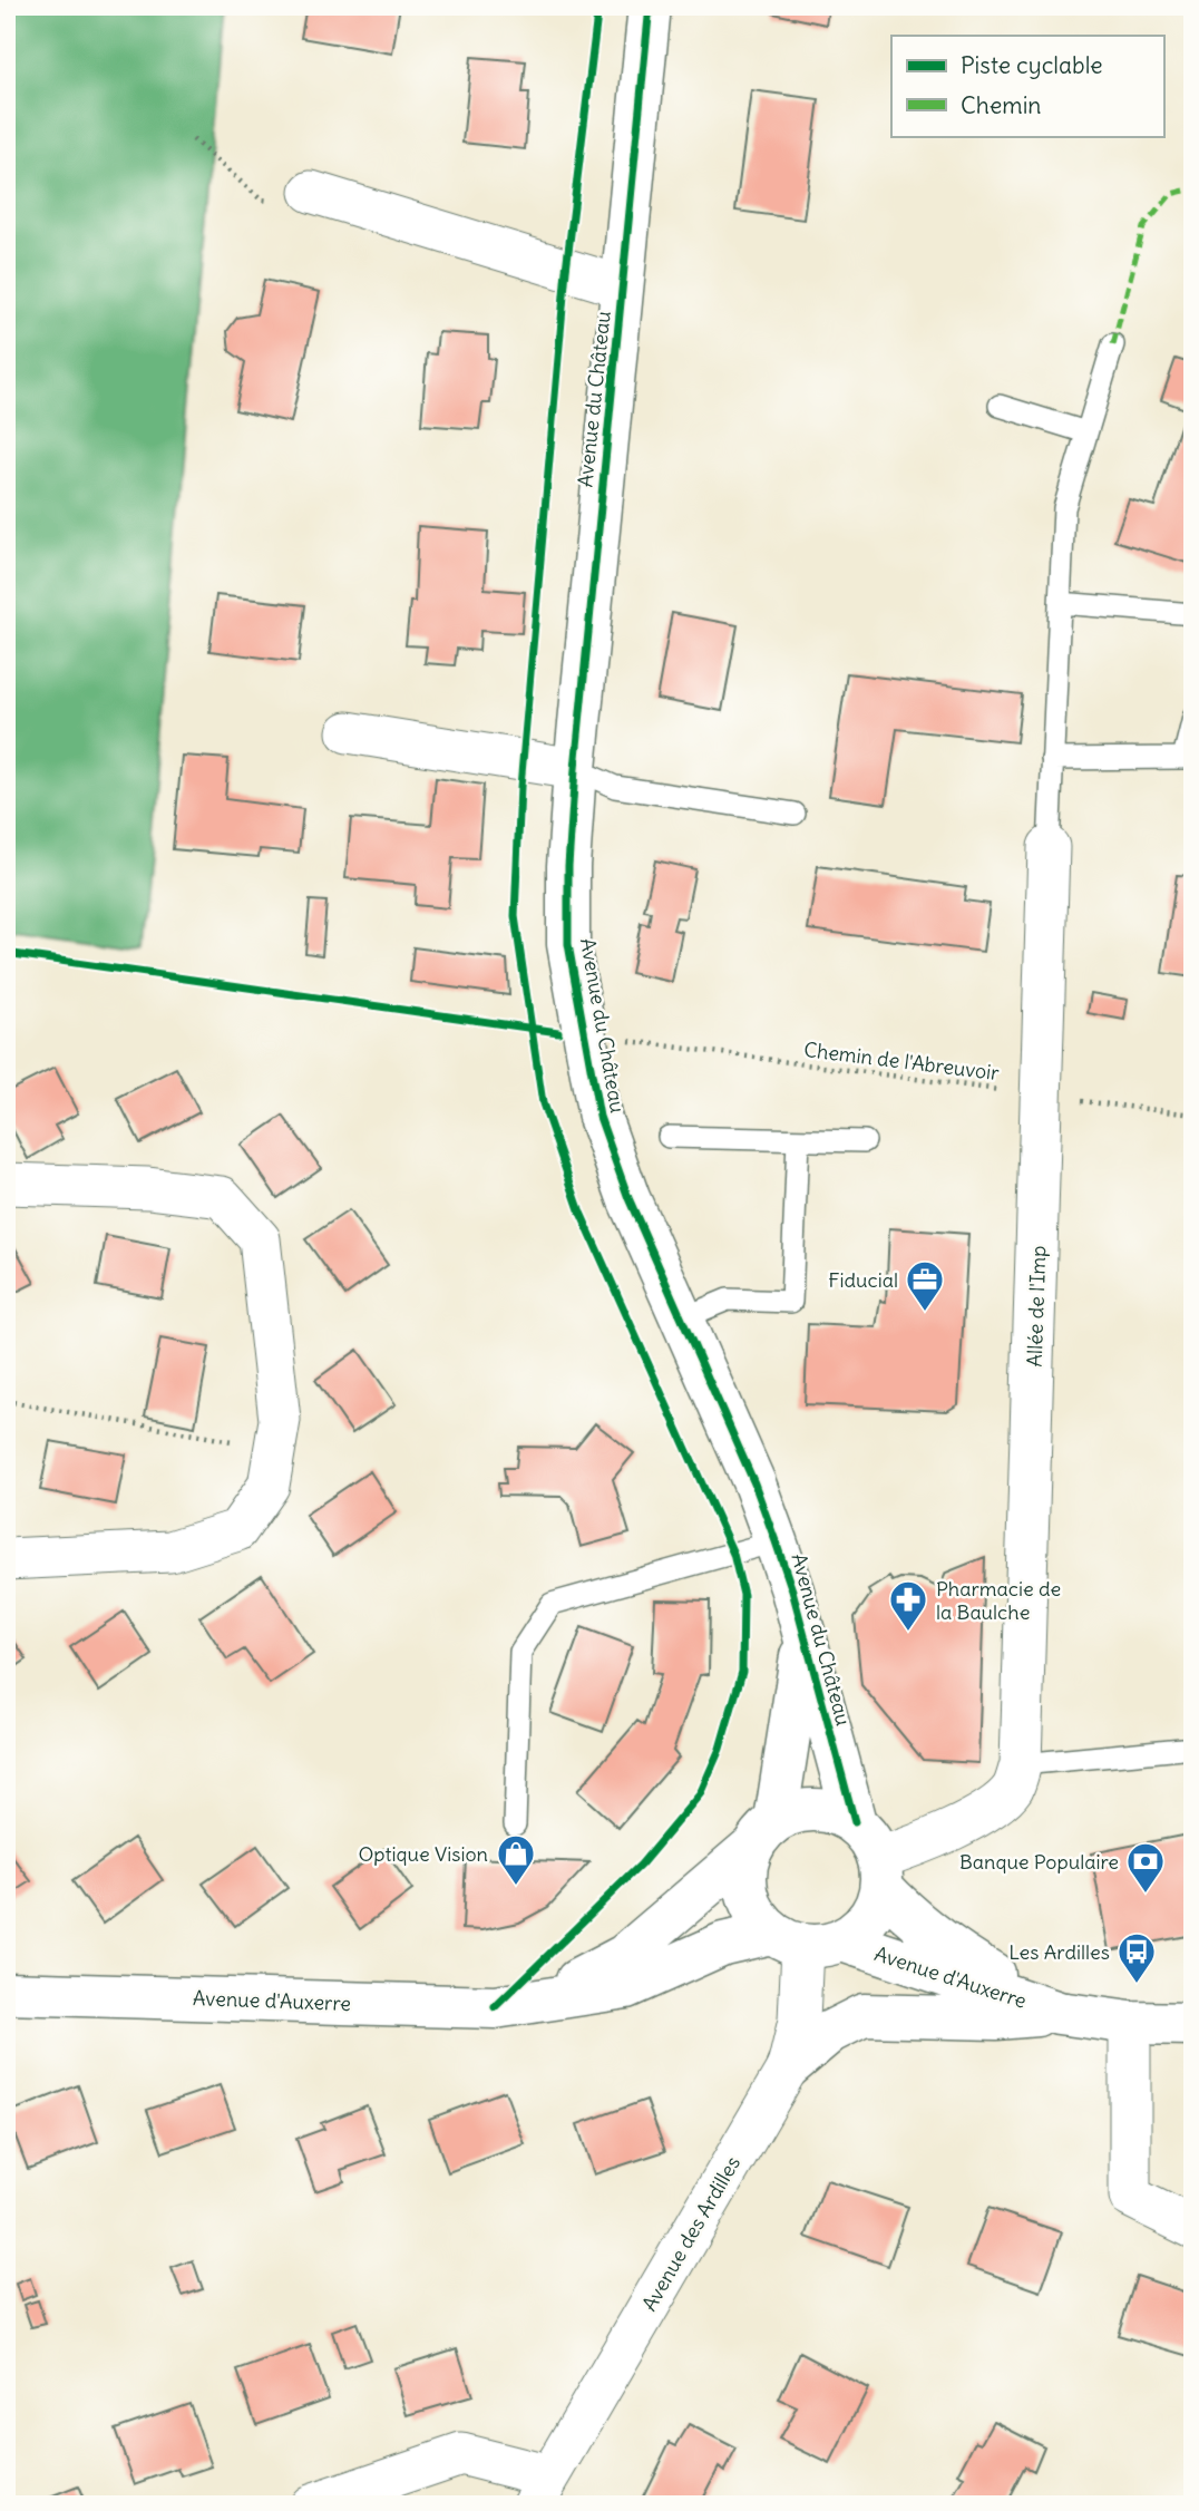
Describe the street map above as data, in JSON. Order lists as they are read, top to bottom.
{
  "streets": {
    "main road": ["Avenue du Château", "Avenue d'Auxerre"],
    "street": ["Allée de l'Imp", "Avenue des Ardilles"],
    "path": ["Chemin de l'Abreuvoir"]
  },
  "crossings": [
    ["Avenue du Château", "Avenue d'Auxerre"],
    ["Avenue du Château", "Avenue des Ardilles"],
    ["Chemin de l'Abreuvoir", "Allée de l'Imp"],
    ["Avenue d'Auxerre", "Avenue des Ardilles"]
  ],
  "places": {
    "office": ["Fiducial"],
    "pharmacy": ["Pharmacie de la Baulche"],
    "shop": ["Optique Vision"],
    "bank": ["Banque Populaire"],
    "bus stop": ["Les Ardilles"]
  },
  "legend": ["Piste cyclable", "Chemin"]
}
